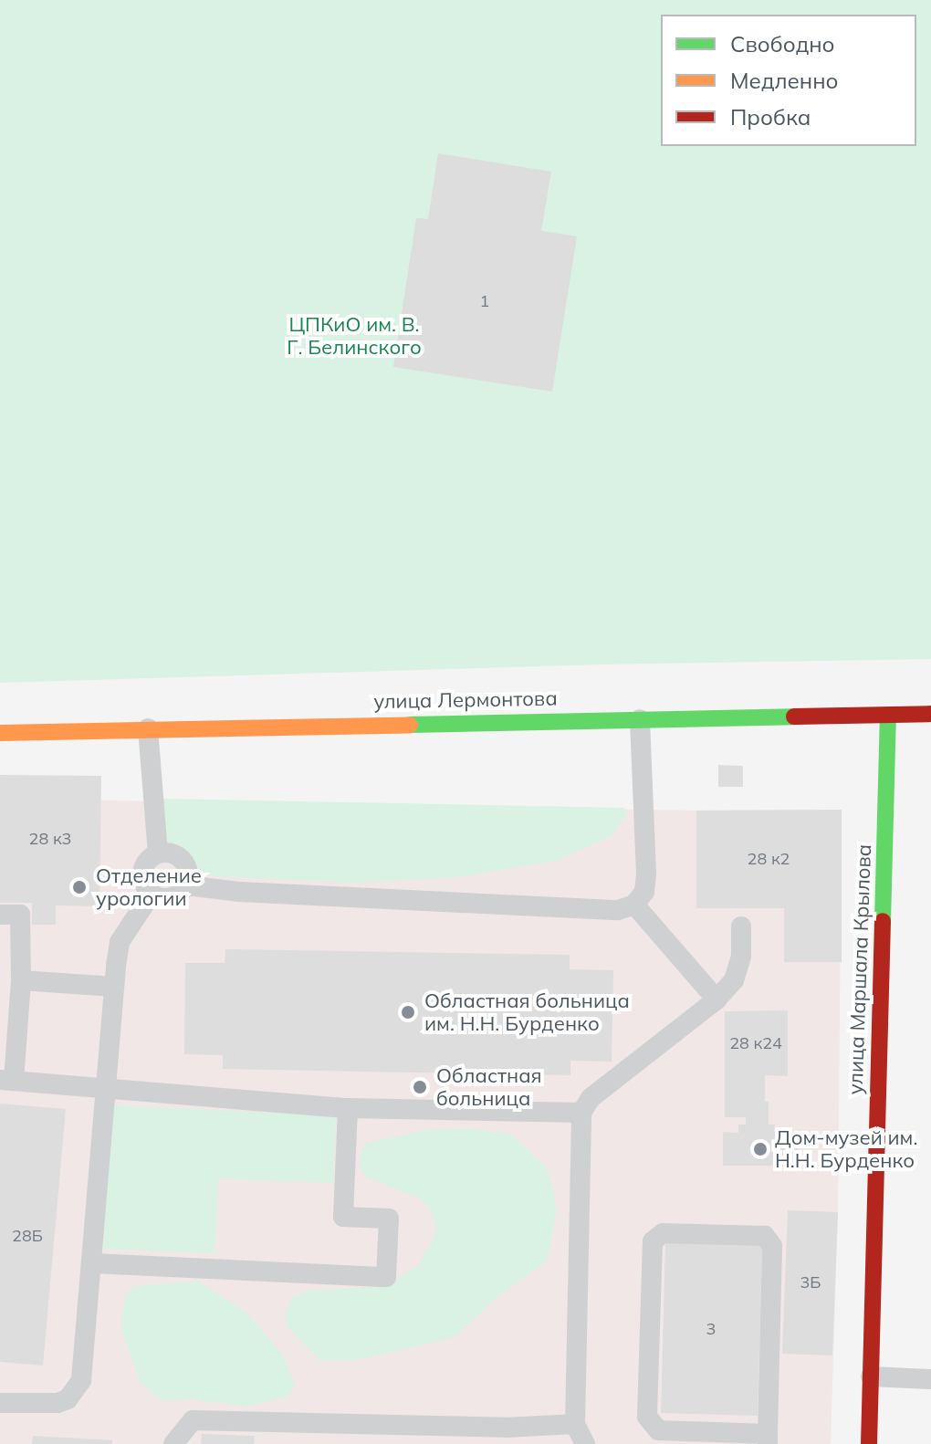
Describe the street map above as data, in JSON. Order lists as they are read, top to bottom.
{
  "streets": {
    "main road": ["улица Лермонтова", "улица Маршала Крылова"]
  },
  "crossings": [
    ["улица Лермонтова", "улица Маршала Крылова"]
  ],
  "parks": ["ЦПКиО им. В. Г. Белинского"],
  "places": [
    "Отделение урологии",
    "Областная больница им. Н.Н. Бурденко",
    "Областная больница",
    "Дом-музей им. Н.Н. Бурденко"
  ],
  "house_numbers": [
    "1",
    "28 к3",
    "28 к2",
    "28 к24",
    "28Б",
    "3Б",
    "3"
  ],
  "legend": ["Свободно", "Медленно", "Пробка"]
}
